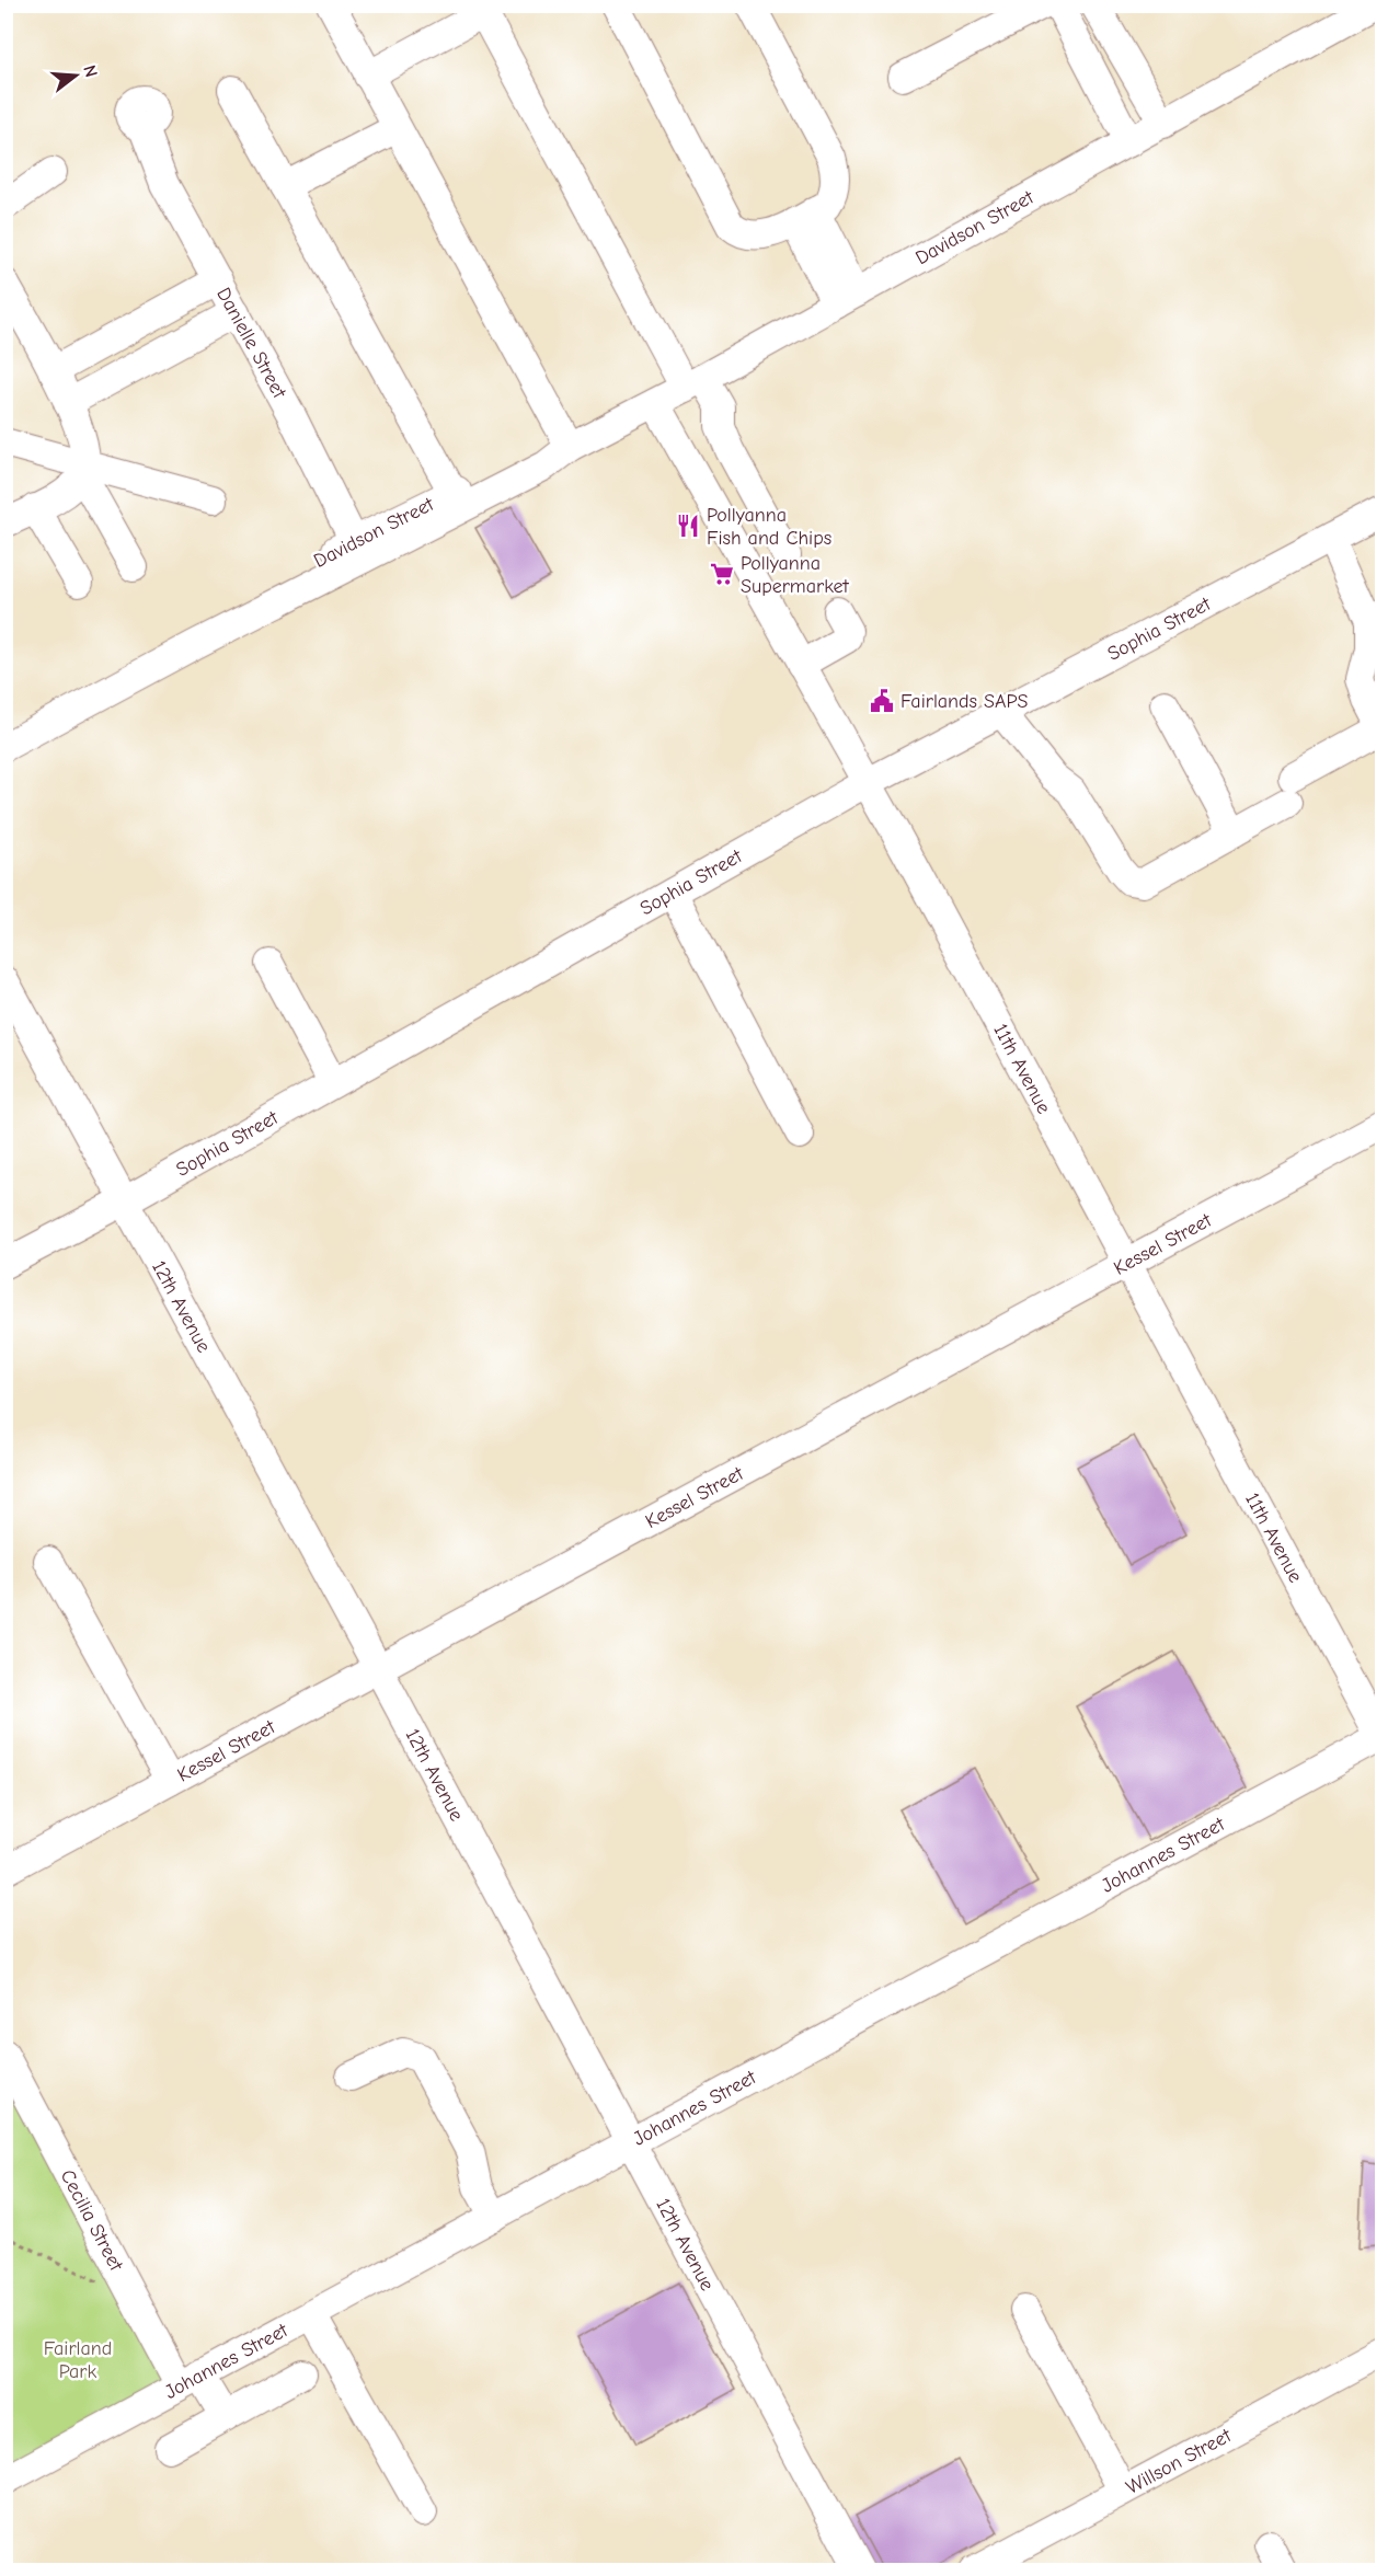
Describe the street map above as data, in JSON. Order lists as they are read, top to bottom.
{
  "streets": {
    "street": [
      "Davidson Street",
      "Danielle Street",
      "Sophia Street",
      "11th Avenue",
      "Kessel Street",
      "12th Avenue",
      "Johannes Street",
      "Cecilia Street",
      "Willson Street"
    ]
  },
  "crossings": [
    ["Davidson Street", "Danielle Street"],
    ["Davidson Street", "11th Avenue"],
    ["Sophia Street", "11th Avenue"],
    ["Sophia Street", "12th Avenue"],
    ["11th Avenue", "Kessel Street"],
    ["11th Avenue", "Johannes Street"],
    ["Kessel Street", "12th Avenue"],
    ["12th Avenue", "Johannes Street"],
    ["Johannes Street", "Cecilia Street"]
  ],
  "parks": ["Fairland Park"],
  "places": {
    "restaurant": ["Pollyanna Fish and Chips"],
    "supermarket": ["Pollyanna Supermarket"],
    "public building": ["Fairlands SAPS"]
  },
  "north": "right"
}
